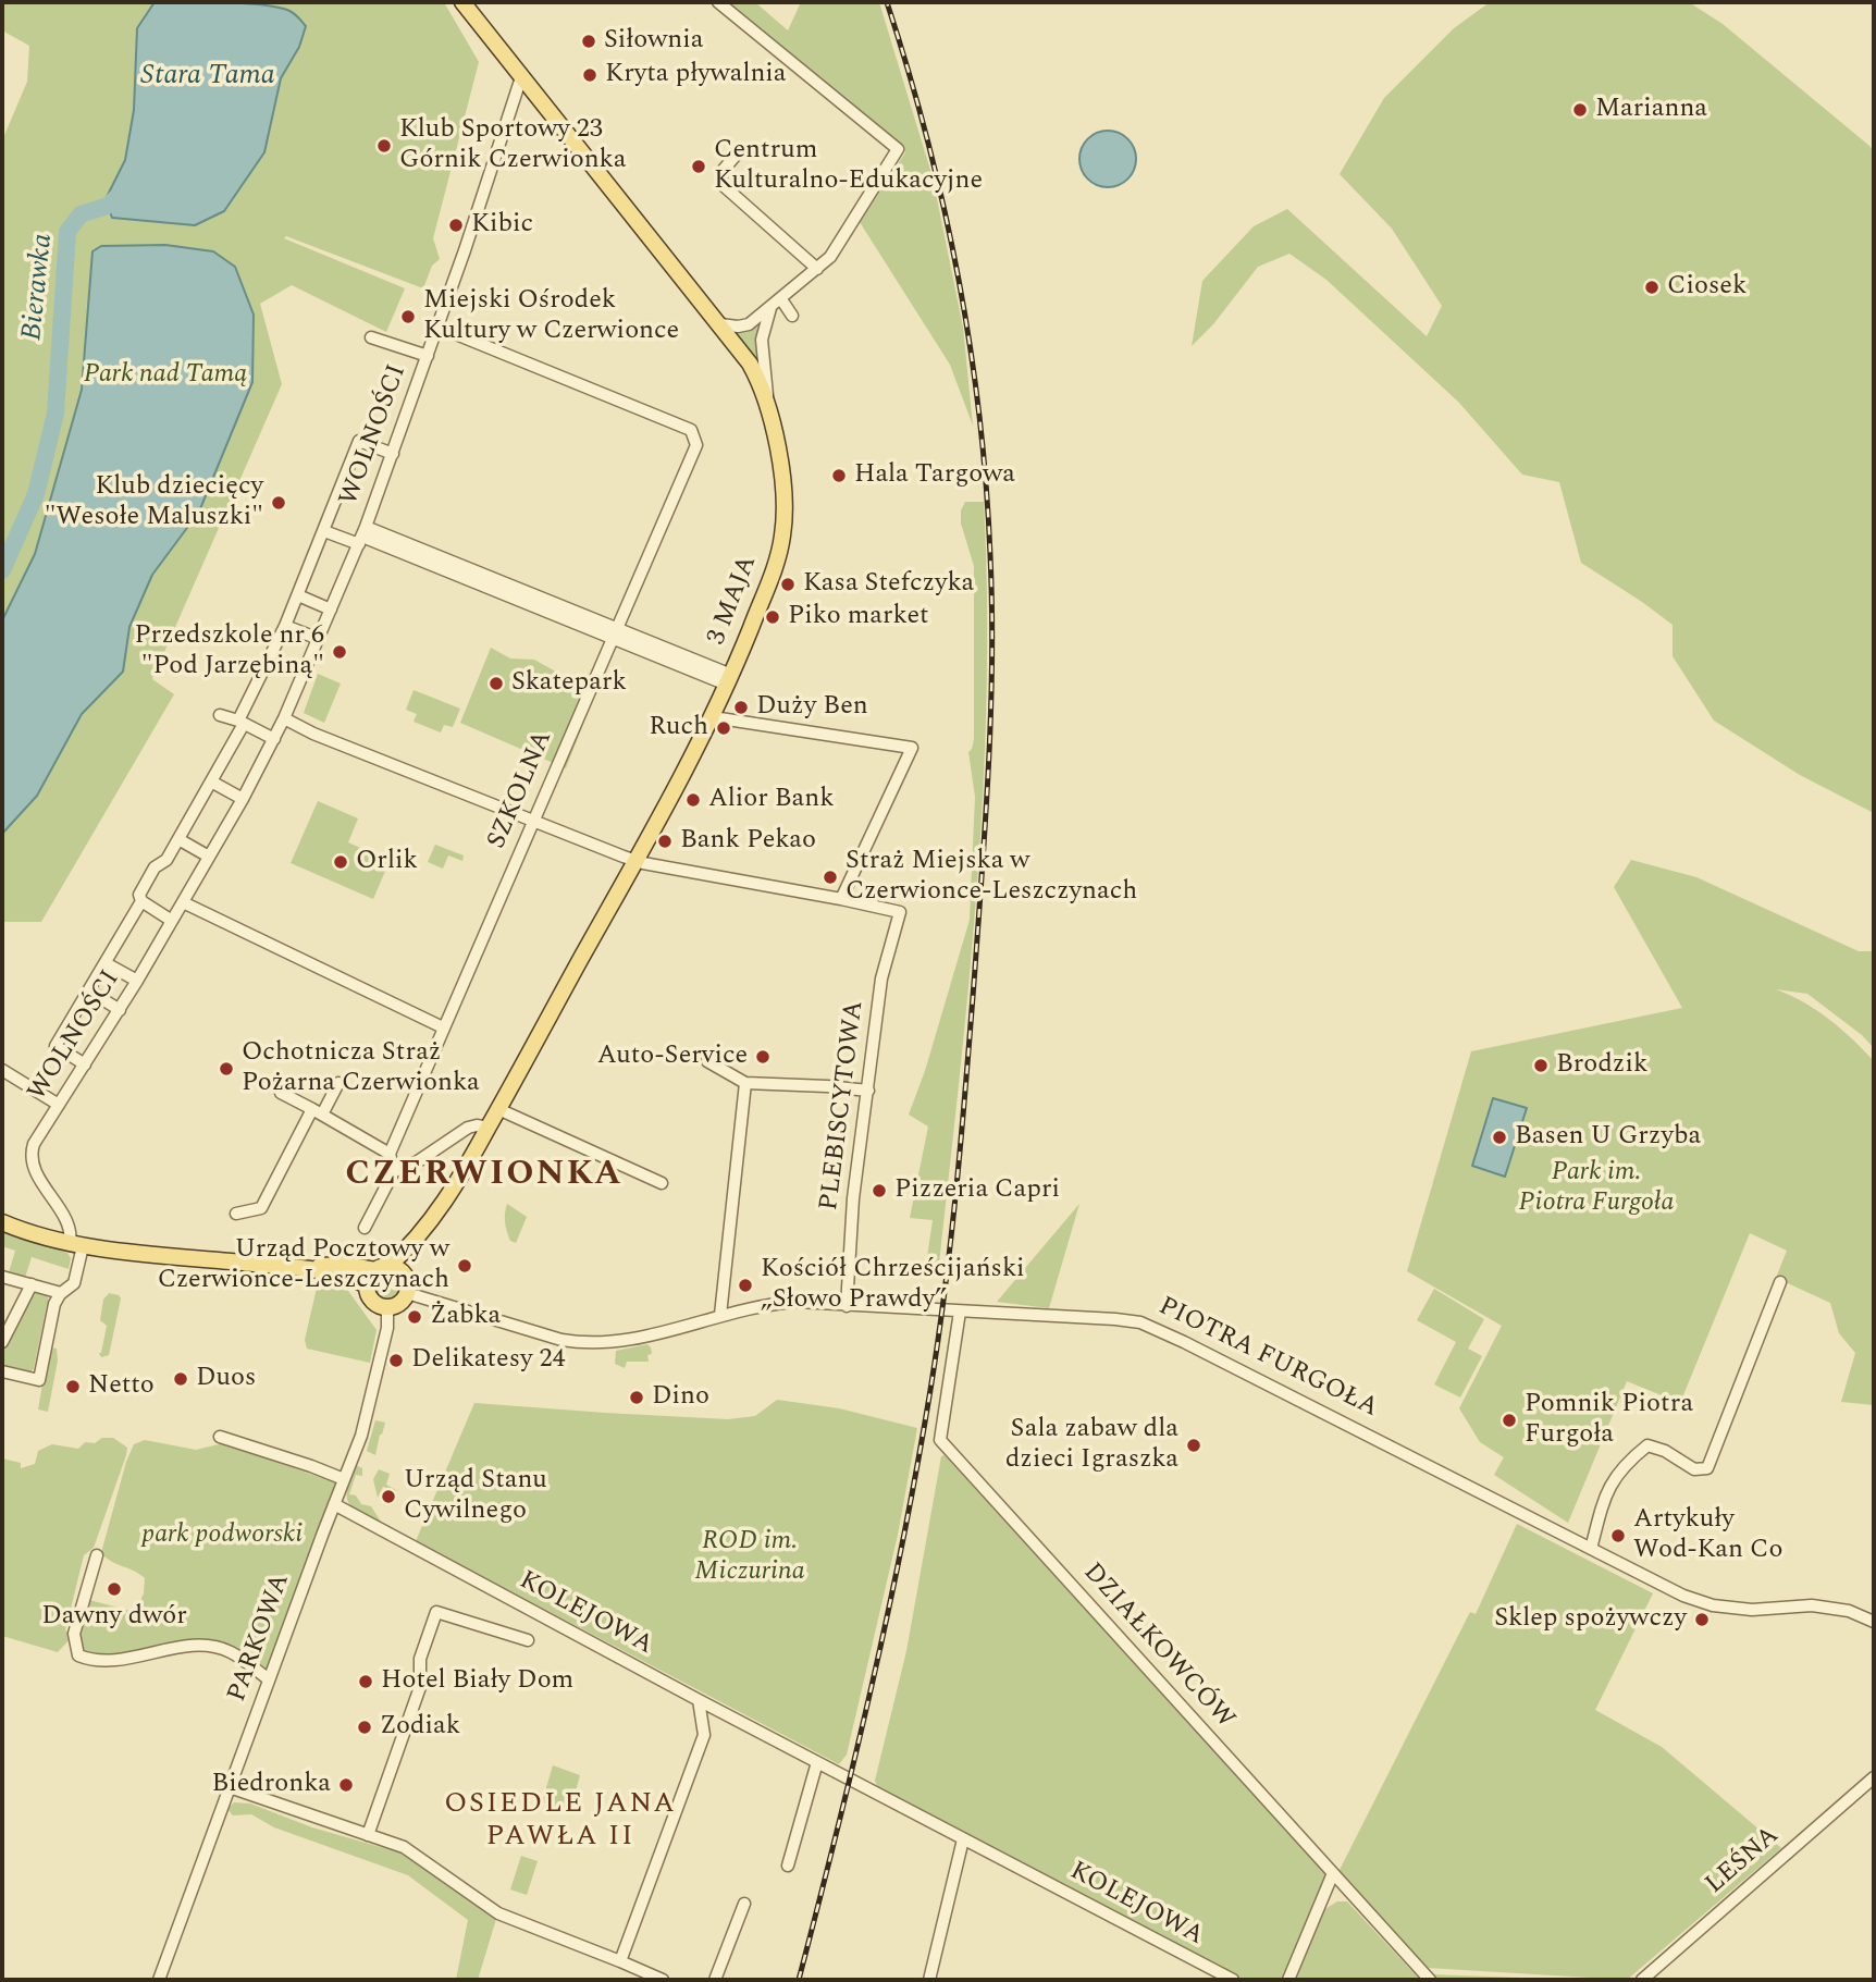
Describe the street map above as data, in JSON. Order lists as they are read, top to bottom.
{
  "streets": {
    "main road": ["3 MAJA"],
    "street": [
      "WOLNOŚCI",
      "SZKOLNA",
      "PLEBISCYTOWA",
      "PIOTRA FURGOŁA",
      "KOLEJOWA",
      "PARKOWA",
      "DZIAŁKOWCÓW",
      "LEŚNA"
    ]
  },
  "crossings": [
    ["WOLNOŚCI", "3 MAJA"],
    ["WOLNOŚCI", "SZKOLNA"],
    ["3 MAJA", "PIOTRA FURGOŁA"],
    ["3 MAJA", "PARKOWA"],
    ["PLEBISCYTOWA", "PIOTRA FURGOŁA"],
    ["PIOTRA FURGOŁA", "PARKOWA"],
    ["PIOTRA FURGOŁA", "DZIAŁKOWCÓW"],
    ["KOLEJOWA", "PARKOWA"]
  ],
  "districts": ["CZERWIONKA", "OSIEDLE JANA PAWŁA II"],
  "water": ["Stara Tama", "Bierawka"],
  "parks": [
    "Park nad Tamą",
    "Park im. Piotra Furgoła",
    "park podworski",
    "ROD im. Miczurina"
  ],
  "places": [
    "Siłownia",
    "Kryta pływalnia",
    "Marianna",
    "Klub Sportowy 23 Górnik Czerwionka",
    "Centrum Kulturalno-Edukacyjne",
    "Kibic",
    "Ciosek",
    "Miejski Ośrodek Kultury w Czerwionce",
    "Hala Targowa",
    "Klub dziecięcy \"Wesołe Maluszki\"",
    "Kasa Stefczyka",
    "Piko market",
    "Przedszkole nr 6 \"Pod Jarzębiną\"",
    "Skatepark",
    "Duży Ben",
    "Ruch",
    "Alior Bank",
    "Bank Pekao",
    "Orlik",
    "Straż Miejska w Czerwionce-Leszczynach",
    "Auto-Service",
    "Brodzik",
    "Ochotnicza Straż Pożarna Czerwionka",
    "Basen U Grzyba",
    "Pizzeria Capri",
    "Urząd Pocztowy w Czerwionce-Leszczynach",
    "Kościół Chrześcijański „Słowo Prawdy”",
    "Żabka",
    "Delikatesy 24",
    "Duos",
    "Netto",
    "Dino",
    "Pomnik Piotra Furgoła",
    "Sala zabaw dla dzieci Igraszka",
    "Urząd Stanu Cywilnego",
    "Artykuły Wod-Kan Co",
    "Dawny dwór",
    "Sklep spożywczy",
    "Hotel Biały Dom",
    "Zodiak",
    "Biedronka"
  ]
}
